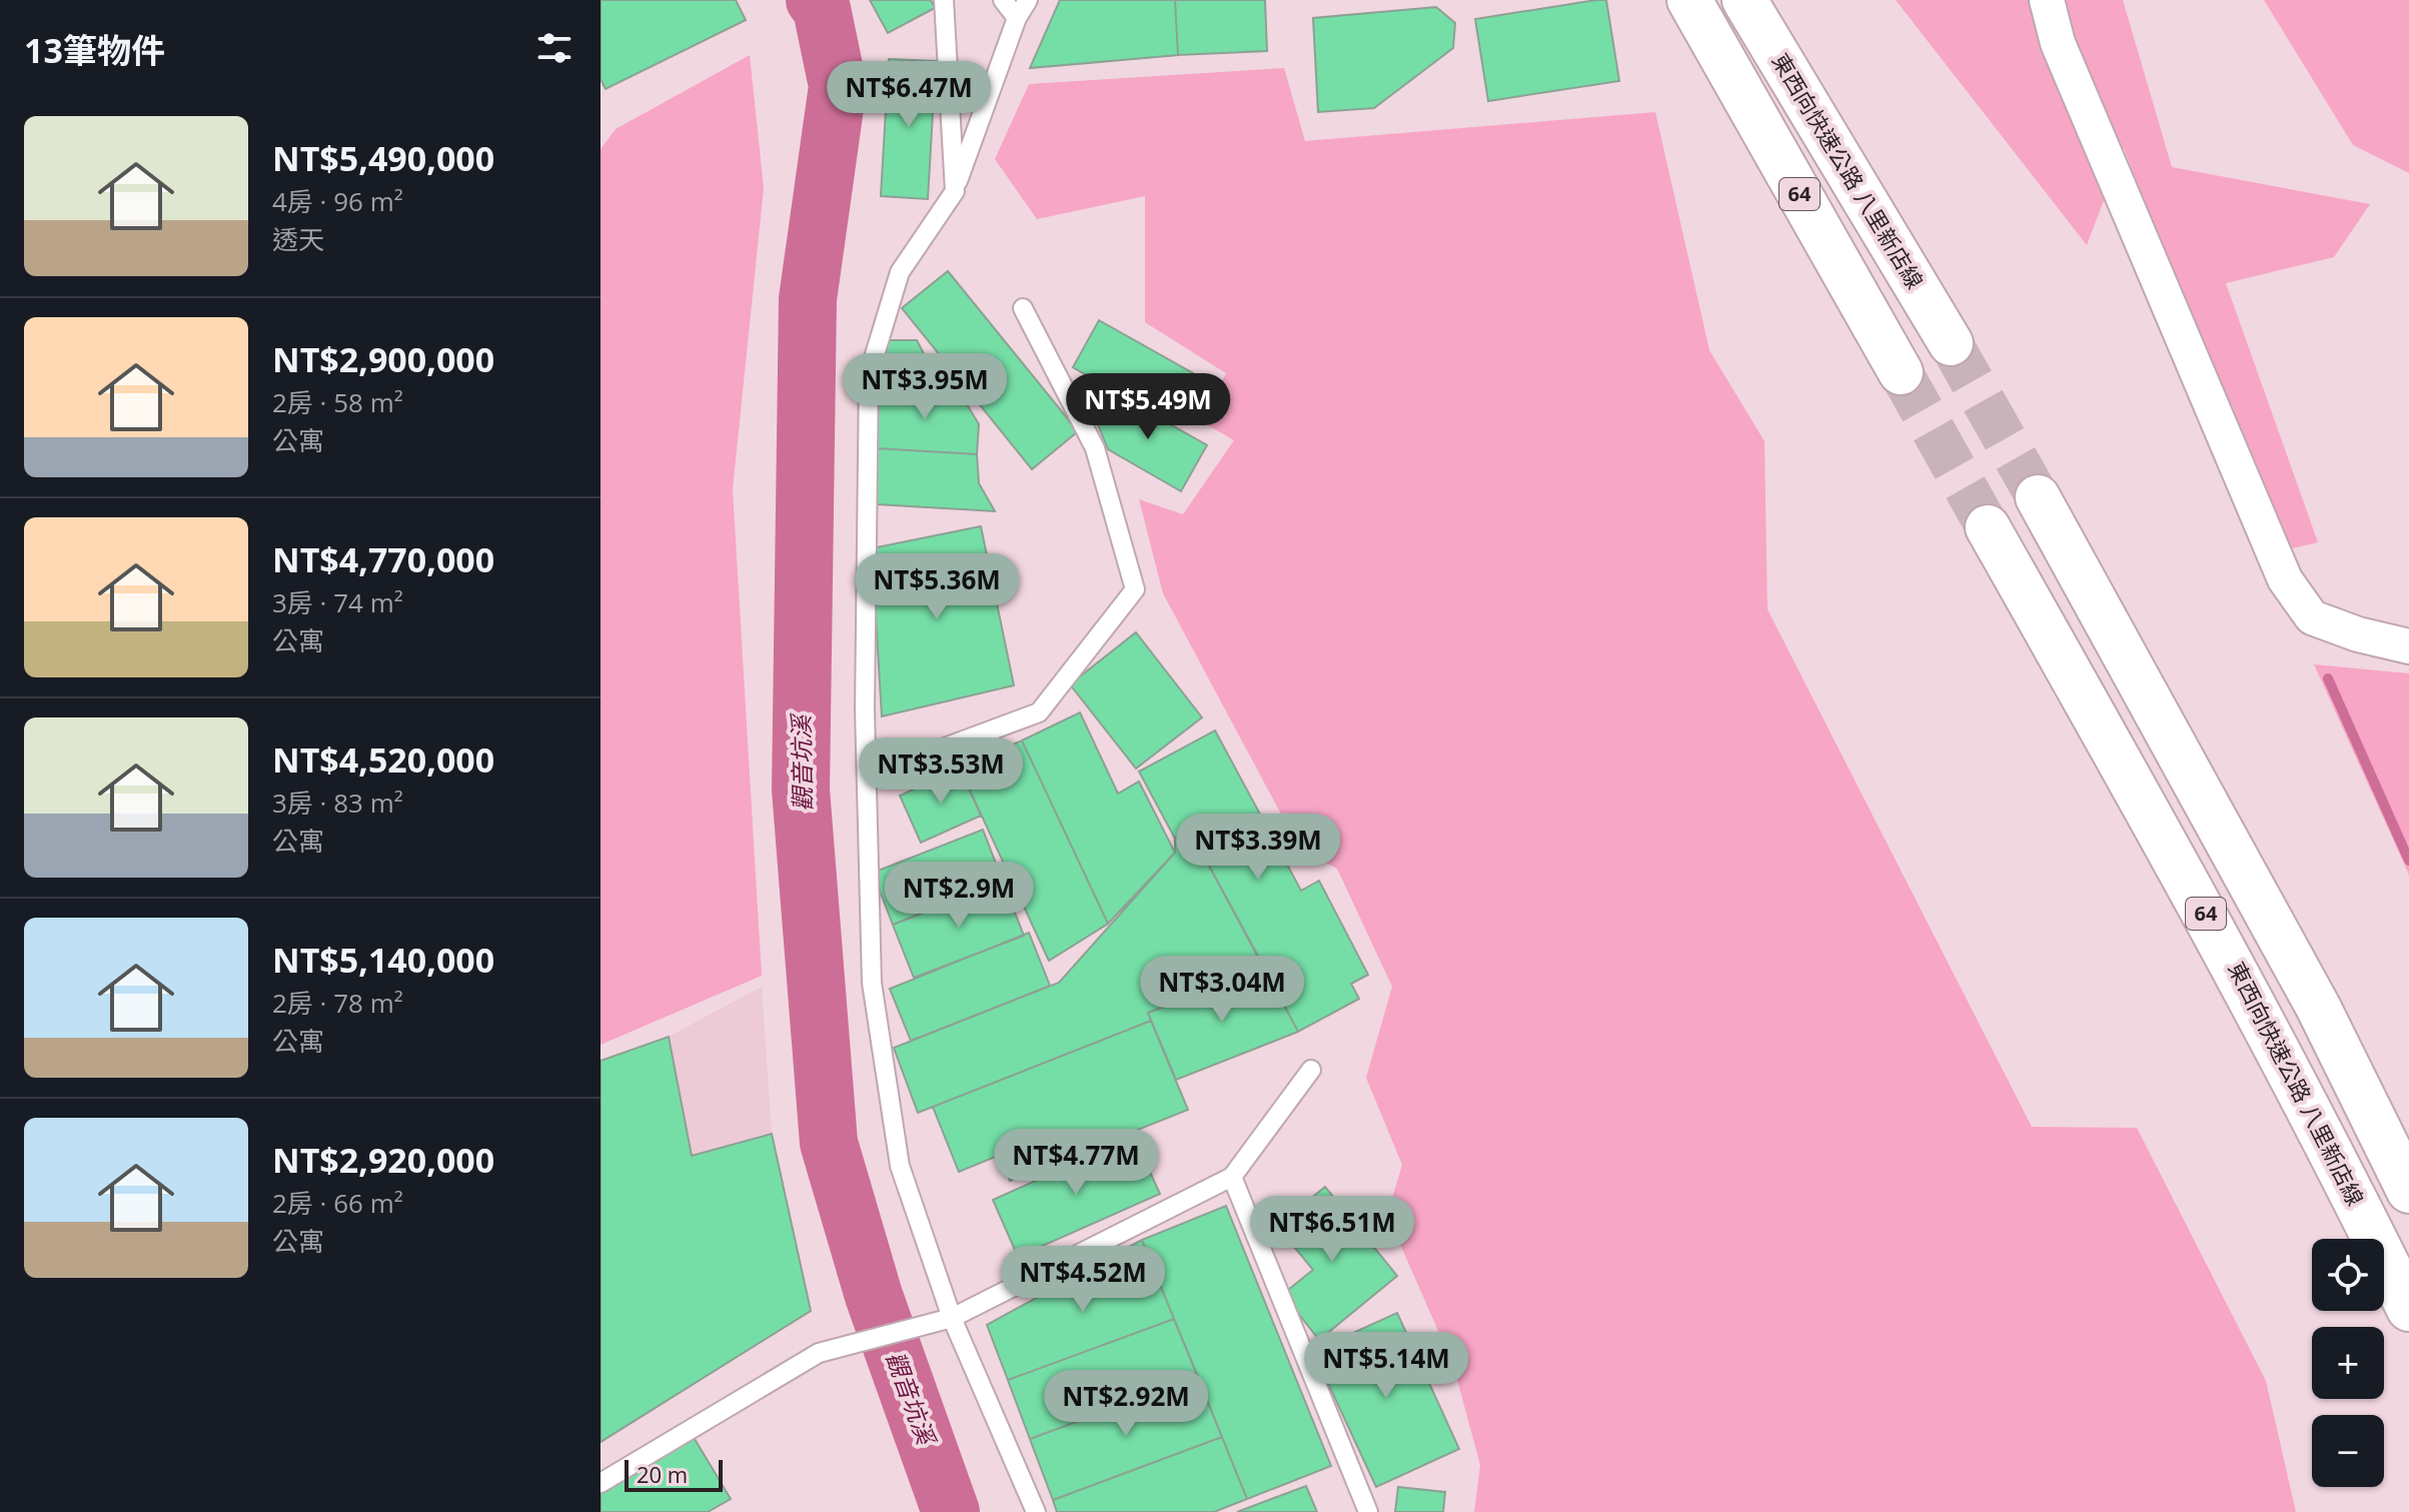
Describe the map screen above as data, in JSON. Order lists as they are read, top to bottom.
{
  "streets": {
    "highway": ["東西向快速公路 八里新店線", "64"]
  },
  "water": ["觀音坑溪"],
  "scale_bar": "20 m",
  "page": {
    "heading": "13筆物件",
    "price": [
      "NT$6.47M",
      "NT$3.95M",
      "NT$5.49M",
      "NT$5.36M",
      "NT$3.53M",
      "NT$3.39M",
      "NT$2.9M",
      "NT$3.04M",
      "NT$4.77M",
      "NT$6.51M",
      "NT$4.52M",
      "NT$5.14M",
      "NT$2.92M"
    ],
    "list": [
      {
        "name": "NT$5,490,000",
        "note": "4房 · 96 m² · 透天"
      },
      {
        "name": "NT$2,900,000",
        "note": "2房 · 58 m² · 公寓"
      },
      {
        "name": "NT$4,770,000",
        "note": "3房 · 74 m² · 公寓"
      },
      {
        "name": "NT$4,520,000",
        "note": "3房 · 83 m² · 公寓"
      },
      {
        "name": "NT$5,140,000",
        "note": "2房 · 78 m² · 公寓"
      },
      {
        "name": "NT$2,920,000",
        "note": "2房 · 66 m² · 公寓"
      }
    ],
    "map_buttons": ["+", "−"],
    "scale": "20 m"
  }
}
